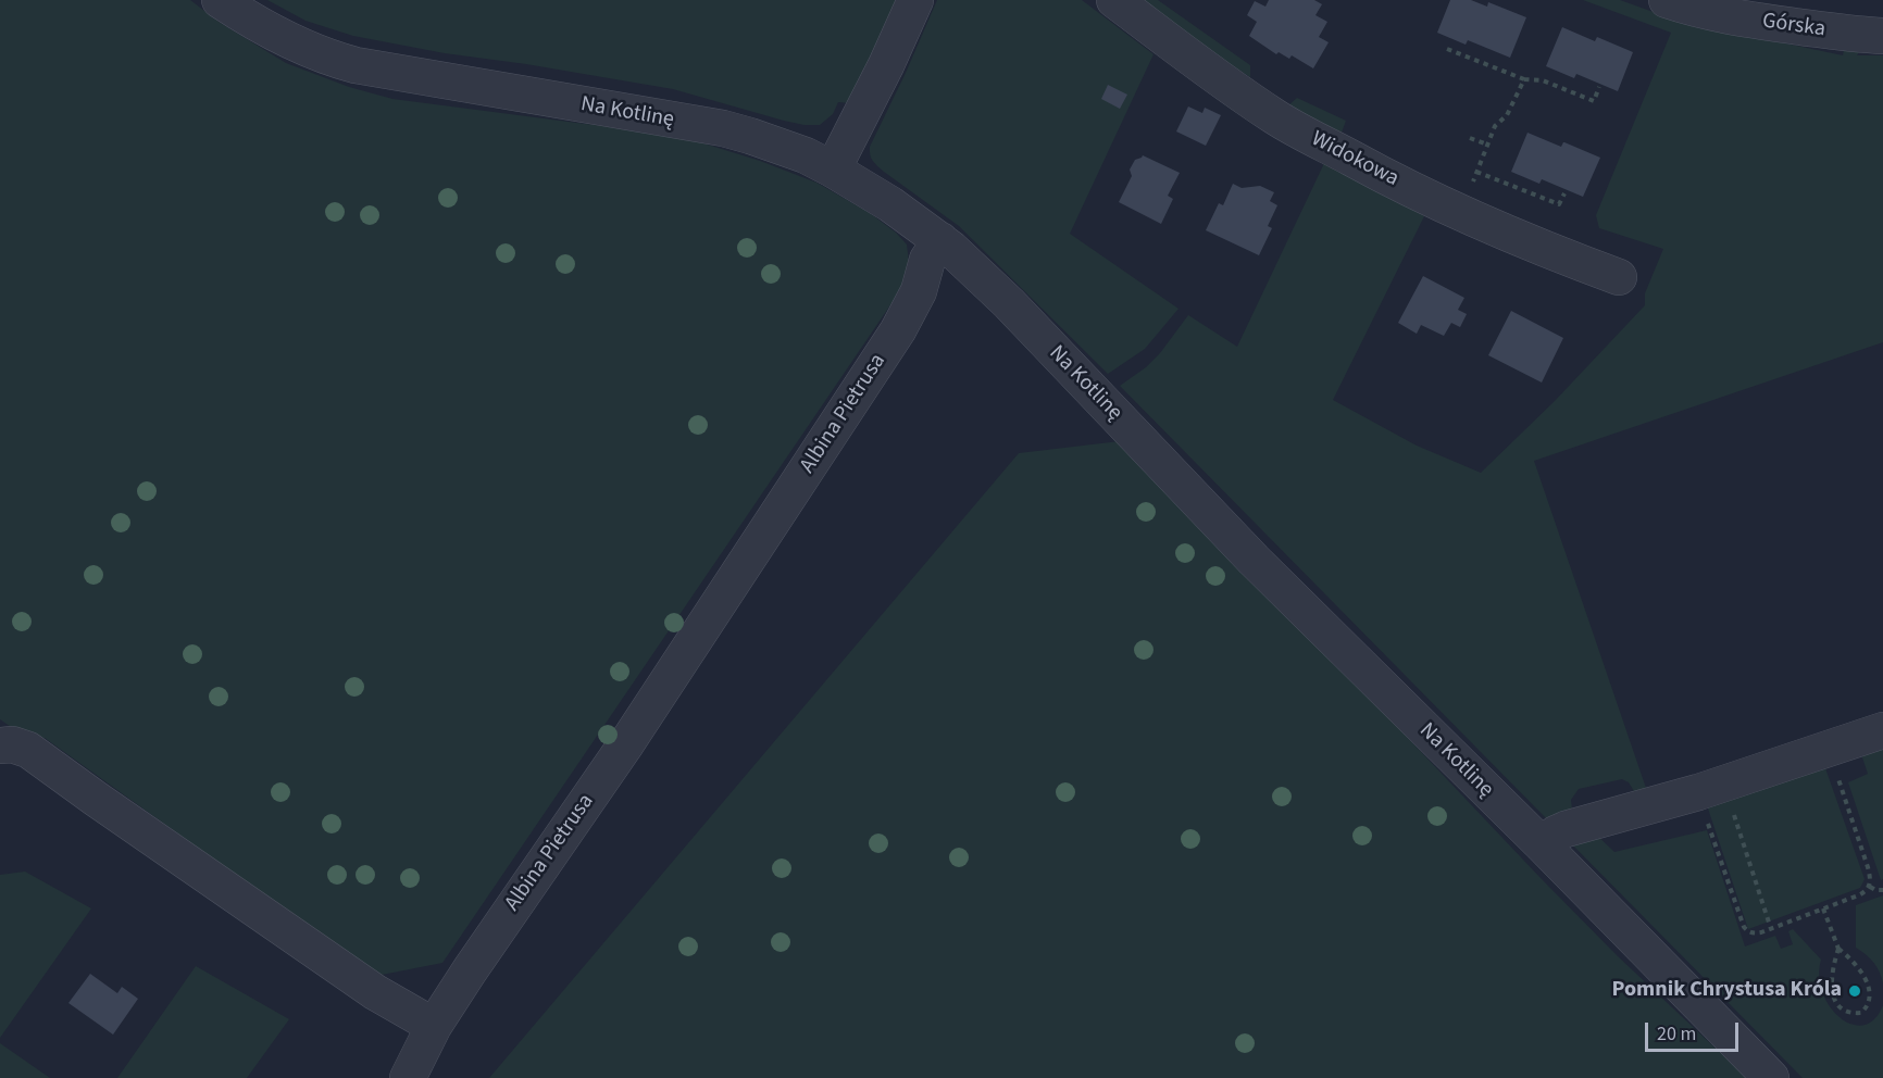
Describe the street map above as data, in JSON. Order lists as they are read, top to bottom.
{
  "streets": {
    "street": [
      "Górska",
      "Na Kotlinę",
      "Widokowa",
      "Albina Pietrusa"
    ]
  },
  "crossings": [
    ["Na Kotlinę", "Albina Pietrusa"]
  ],
  "places": ["Pomnik Chrystusa Króla"],
  "scale_bar": "20 m"
}
